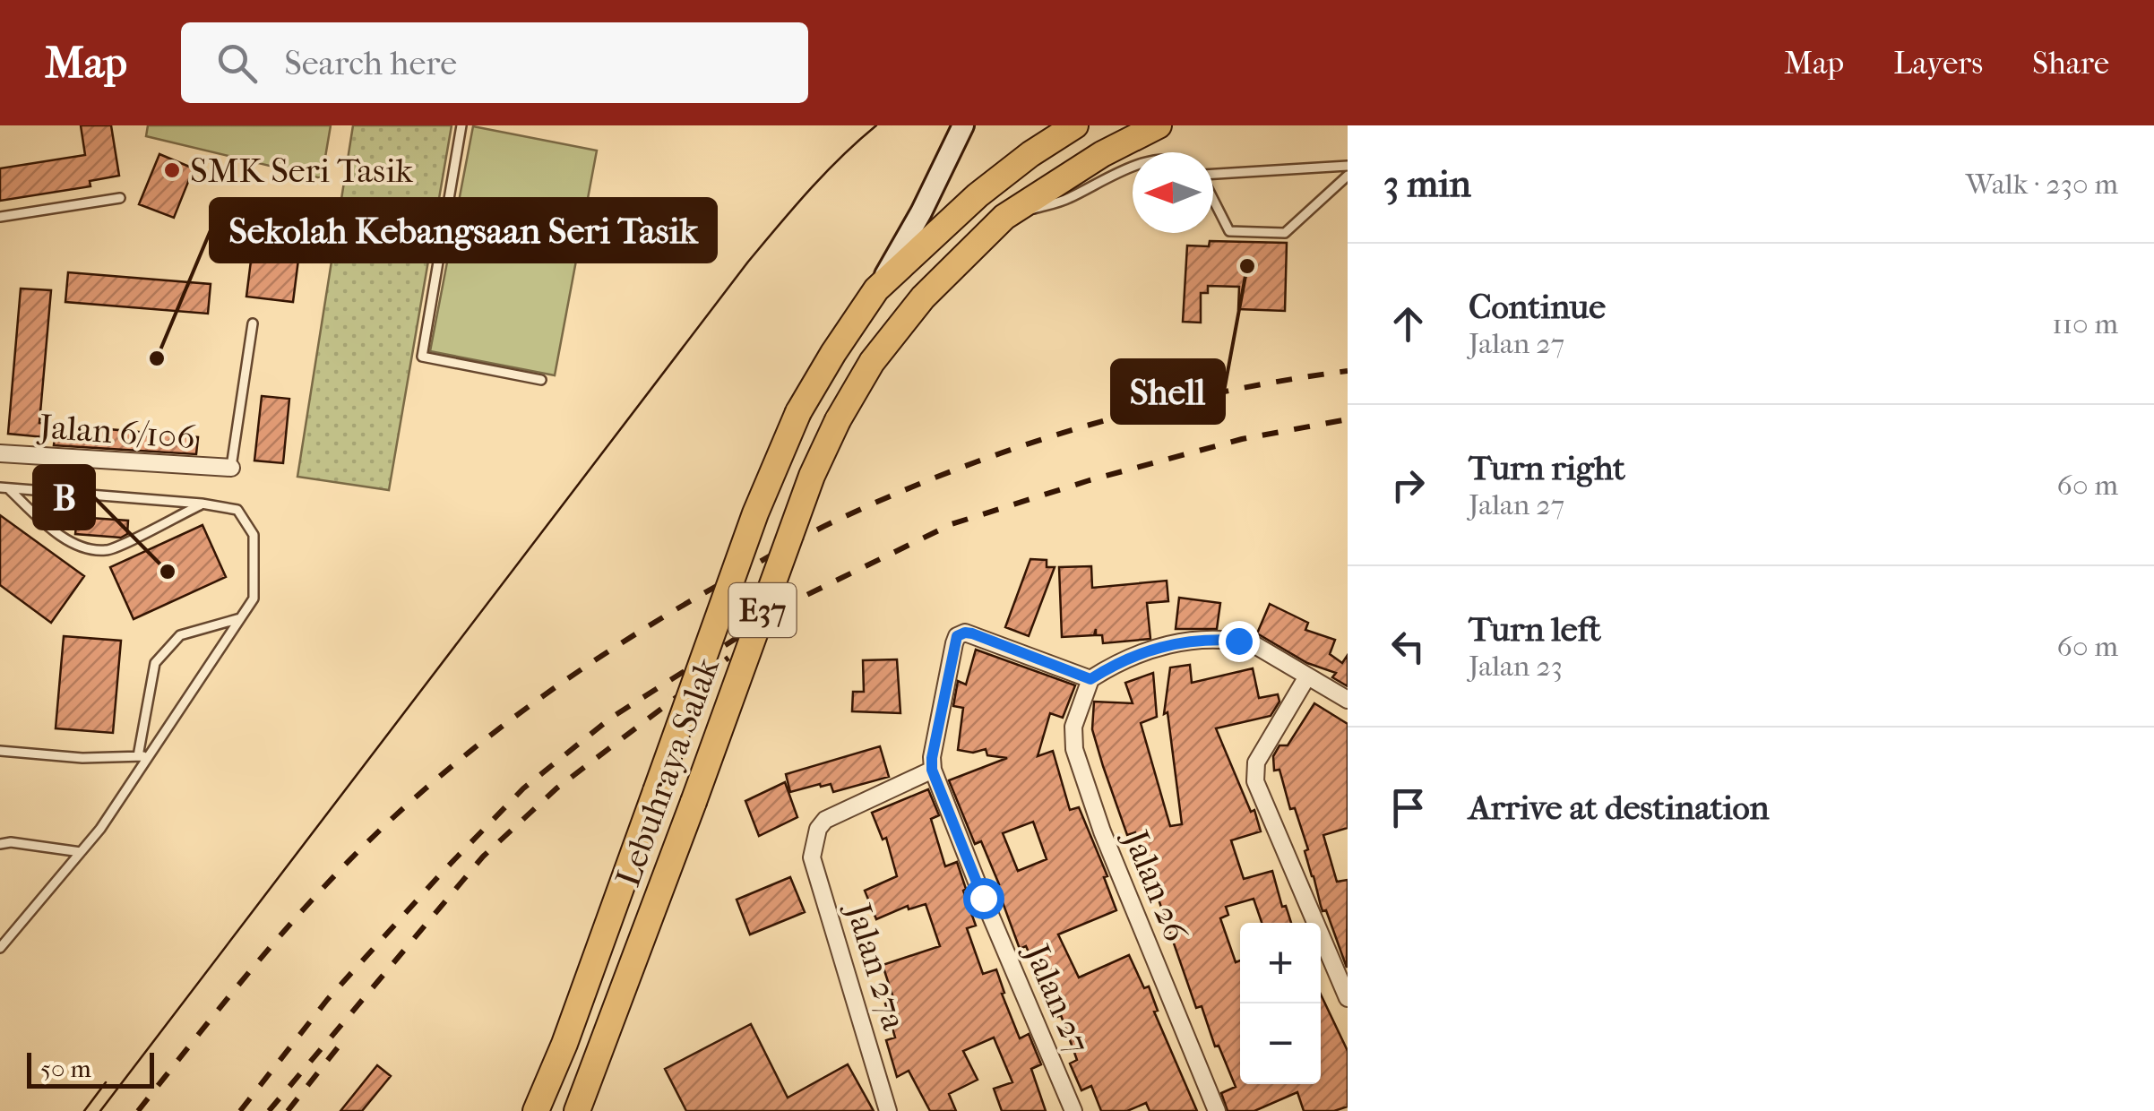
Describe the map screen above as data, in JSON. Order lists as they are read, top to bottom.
{
  "streets": {
    "highway": ["E37", "Lebuhraya Salak"],
    "street": [
      "Jalan 6/106",
      "Jalan 26",
      "Jalan 27a",
      "Jalan 27"
    ]
  },
  "crossings": [
    ["Jalan 27a", "Jalan 27"]
  ],
  "places": [
    "SMK Seri Tasik",
    "Shell",
    "Sekolah Kebangsaan Seri Tasik",
    "B"
  ],
  "scale_bar": "50 m",
  "north": "left",
  "page": {
    "header": "Map",
    "search": "Search here",
    "nav": ["Map", "Layers", "Share"],
    "heading": ["3 min", "Walk · 230 m"],
    "list": [
      ["Continue", "Jalan 27", "110 m"],
      ["Turn right", "Jalan 27", "60 m"],
      ["Turn left", "Jalan 23", "60 m"],
      "Arrive at destination"
    ],
    "map_buttons": ["+", "−"],
    "scale": "50 m"
  }
}
